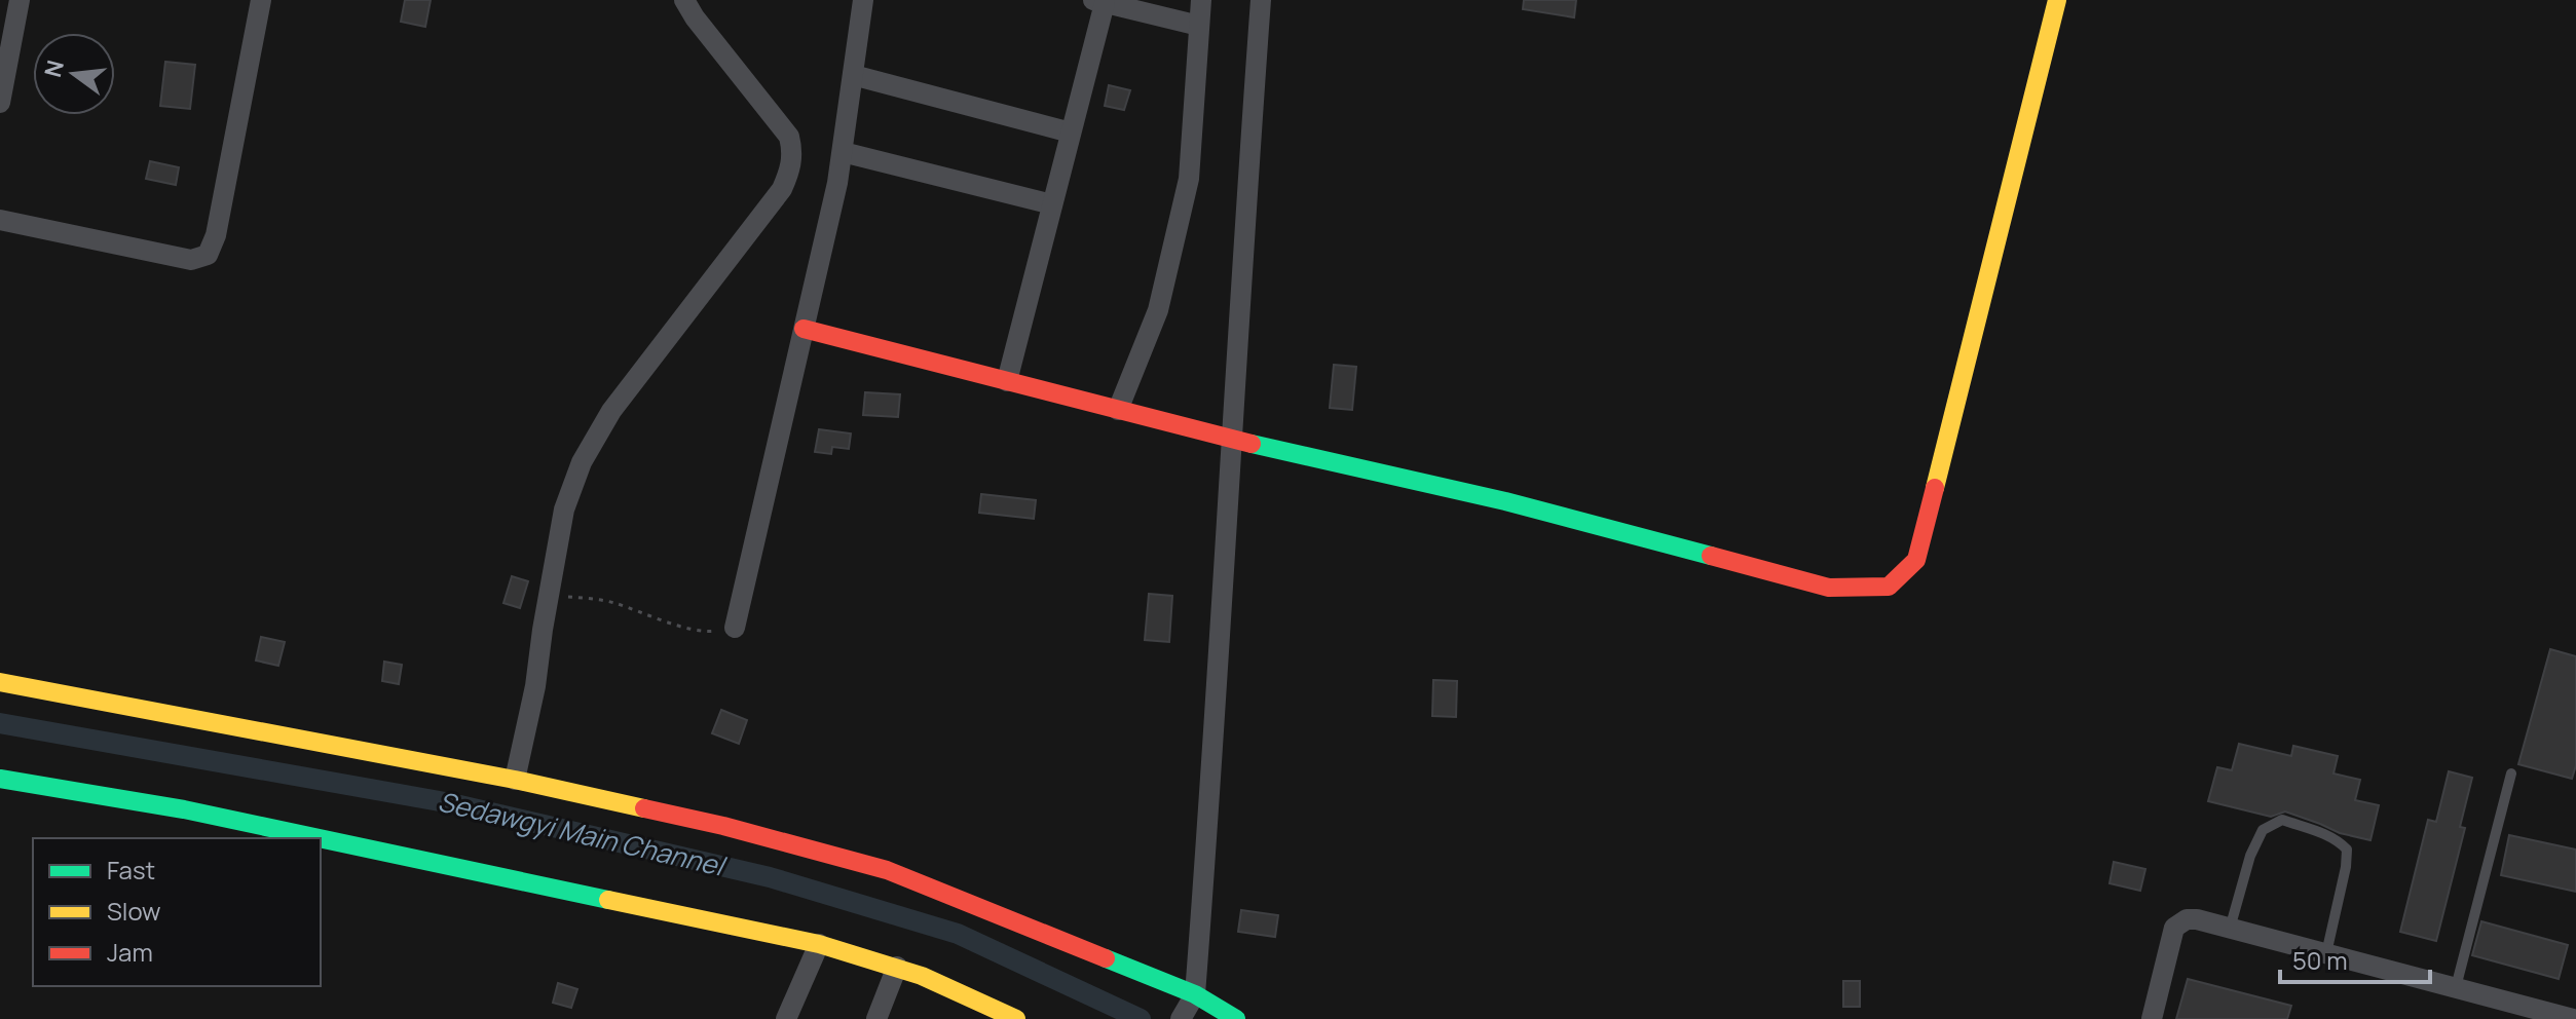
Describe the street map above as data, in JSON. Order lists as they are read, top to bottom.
{
  "water": ["Sedawgyi Main Channel"],
  "legend": ["Fast", "Slow", "Jam"],
  "scale_bar": "50 m",
  "north": "left"
}
